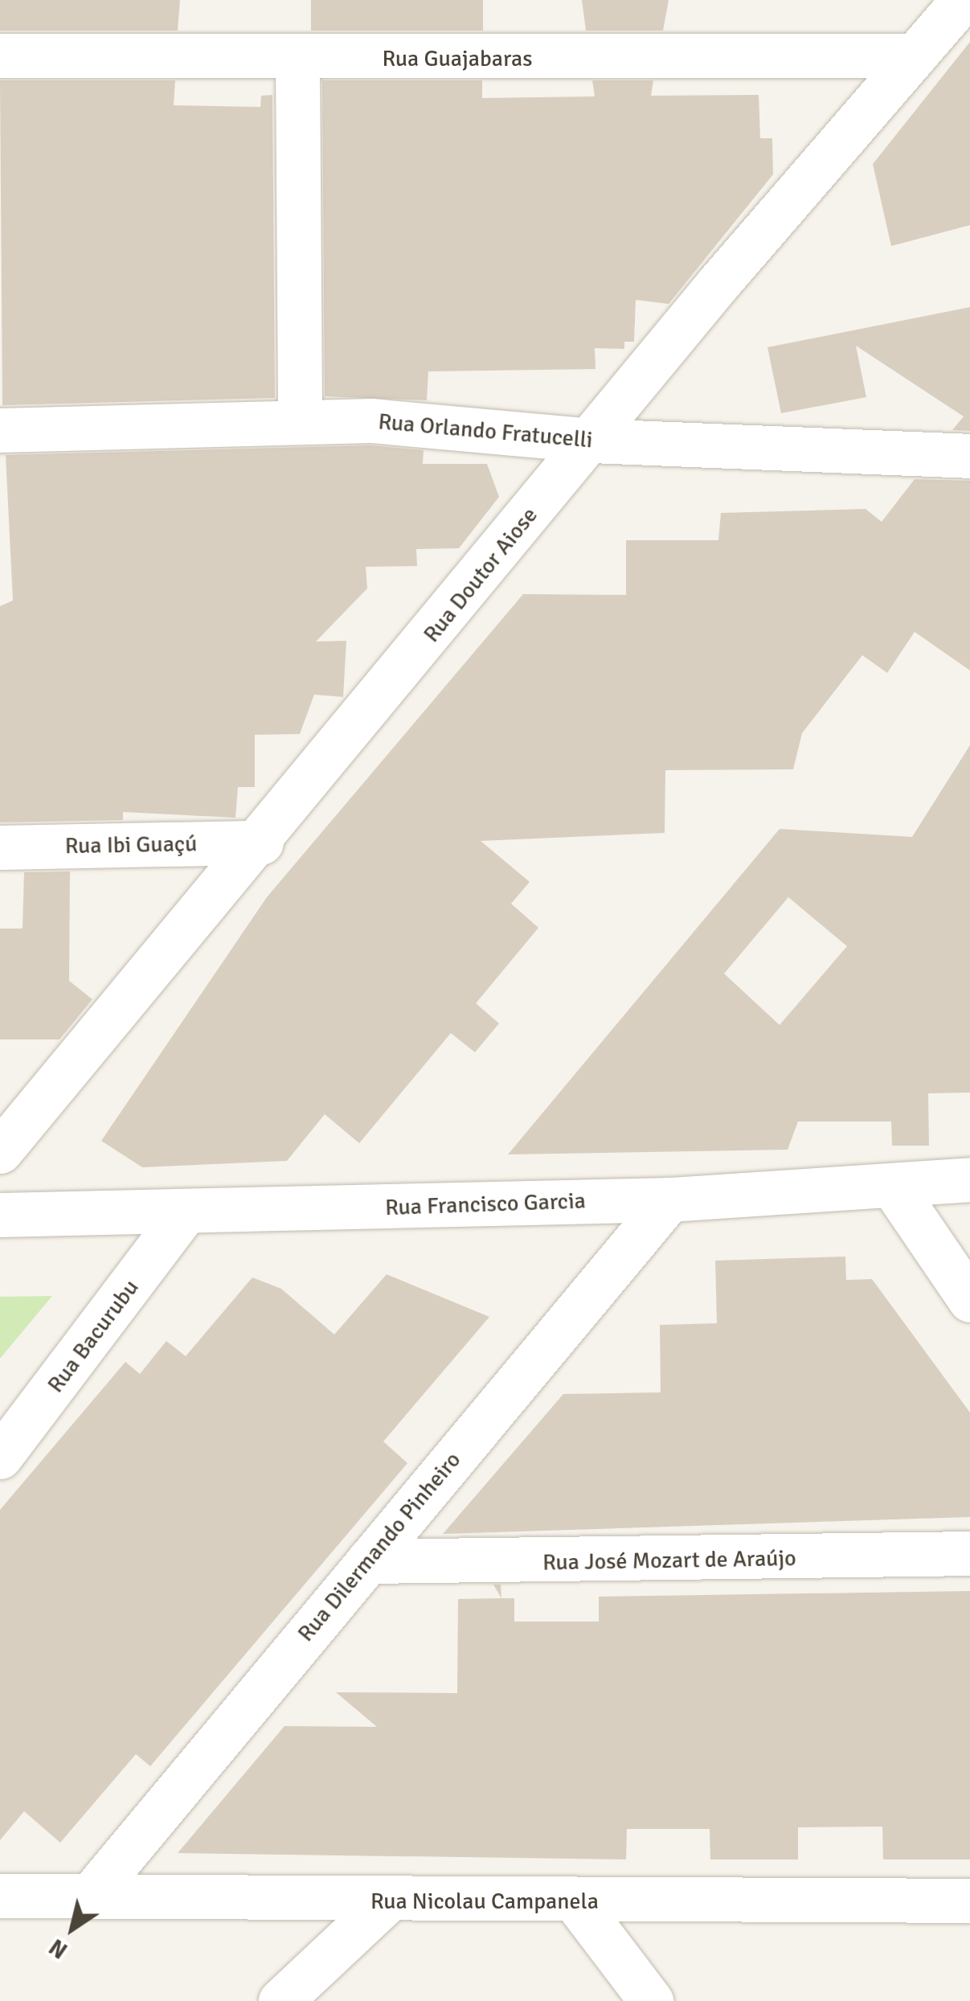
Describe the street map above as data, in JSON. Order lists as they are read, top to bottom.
{
  "streets": {
    "street": [
      "Rua Guajabaras",
      "Rua Orlando Fratucelli",
      "Rua Doutor Aiose",
      "Rua Ibi Guaçú",
      "Rua Francisco Garcia",
      "Rua Bacurubu",
      "Rua Dilermando Pinheiro",
      "Rua José Mozart de Araújo",
      "Rua Nicolau Campanela"
    ]
  },
  "crossings": [
    ["Rua Guajabaras", "Rua Doutor Aiose"],
    ["Rua Orlando Fratucelli", "Rua Doutor Aiose"],
    ["Rua Doutor Aiose", "Rua Ibi Guaçú"],
    ["Rua Francisco Garcia", "Rua Bacurubu"],
    ["Rua Francisco Garcia", "Rua Dilermando Pinheiro"],
    ["Rua Dilermando Pinheiro", "Rua José Mozart de Araújo"],
    ["Rua Dilermando Pinheiro", "Rua Nicolau Campanela"]
  ],
  "north": "bottom left"
}
